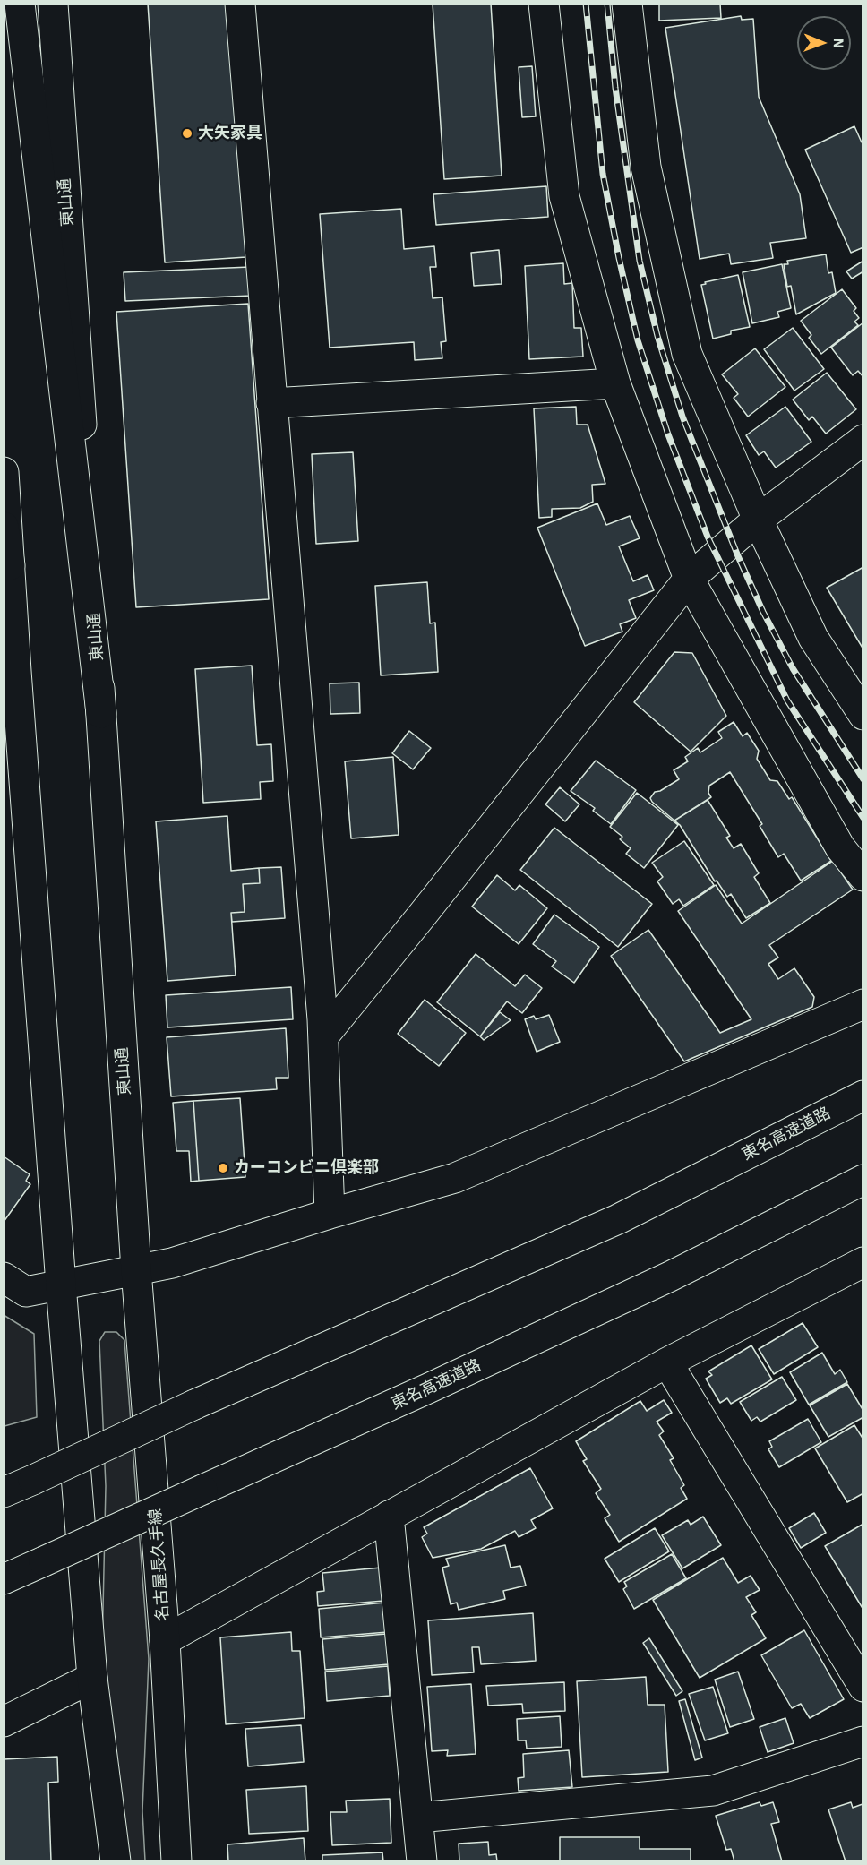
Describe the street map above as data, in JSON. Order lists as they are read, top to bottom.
{
  "streets": {
    "main road": ["東山通", "東名高速道路", "名古屋長久手線"]
  },
  "crossings": [
    ["東山通", "名古屋長久手線"]
  ],
  "places": ["大矢家具", "カーコンビニ倶楽部"],
  "north": "right"
}
